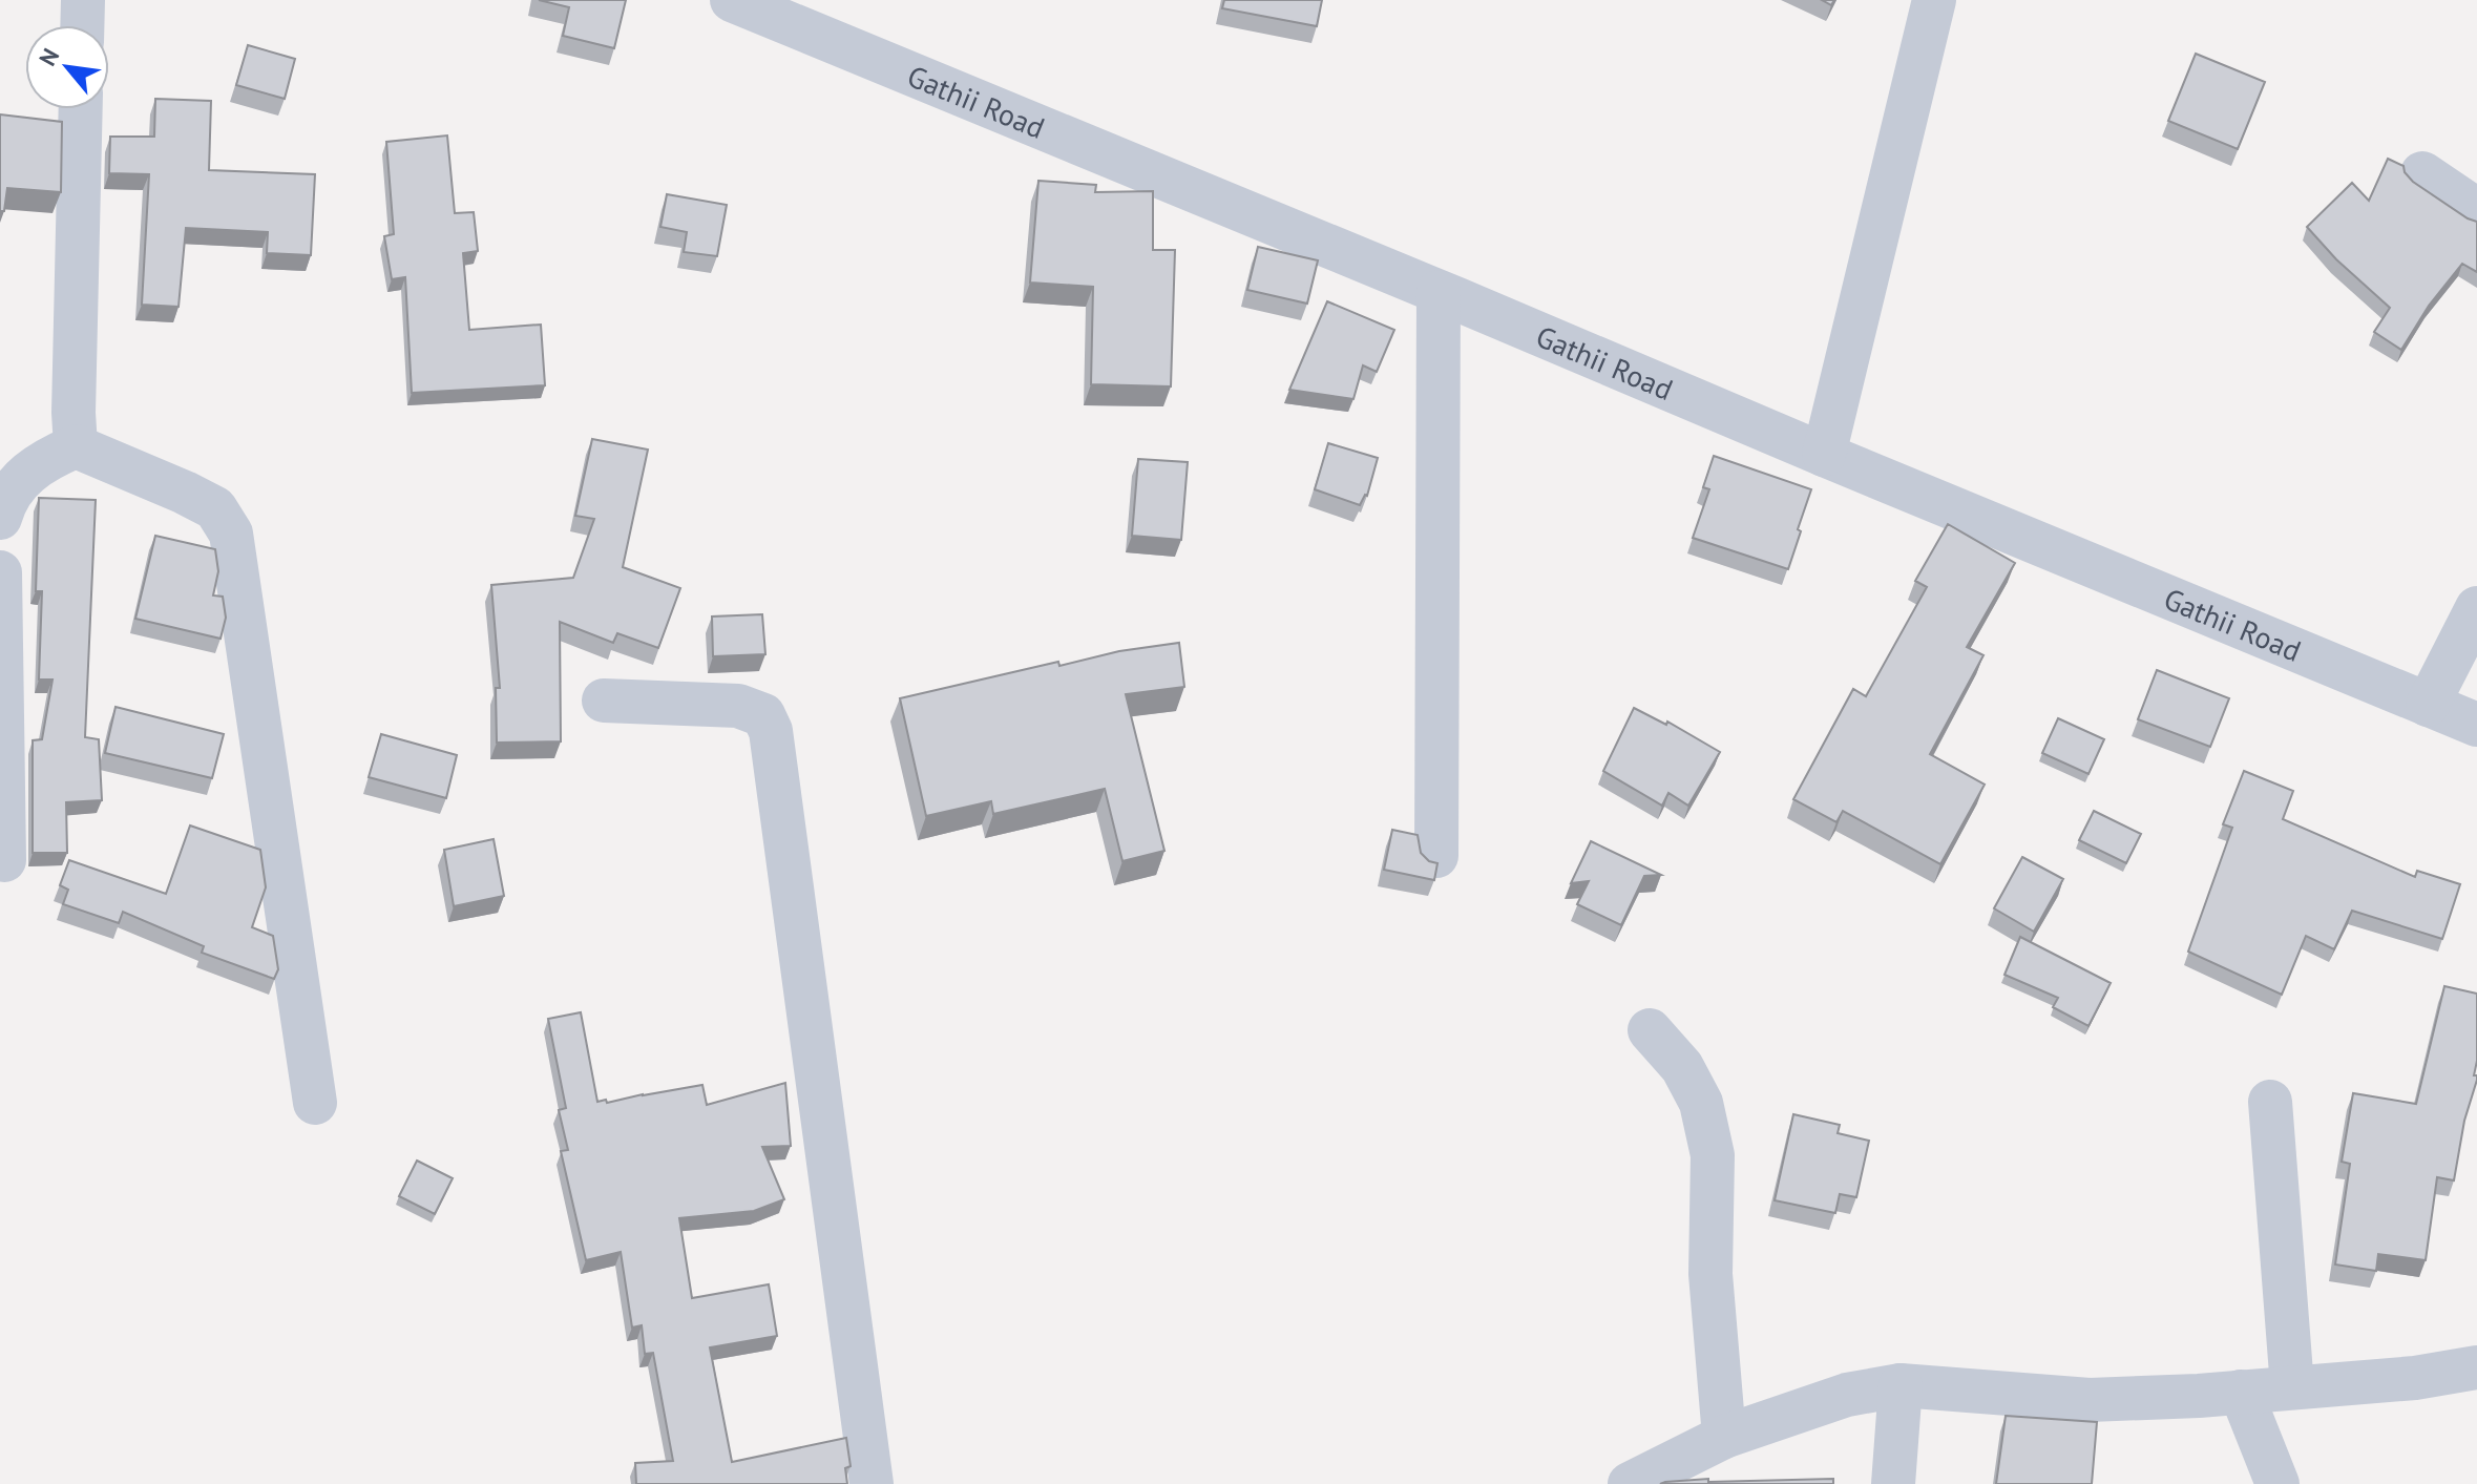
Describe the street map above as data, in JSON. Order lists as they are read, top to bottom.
{
  "streets": {
    "street": ["Gathii Road"]
  },
  "north": "top left"
}
